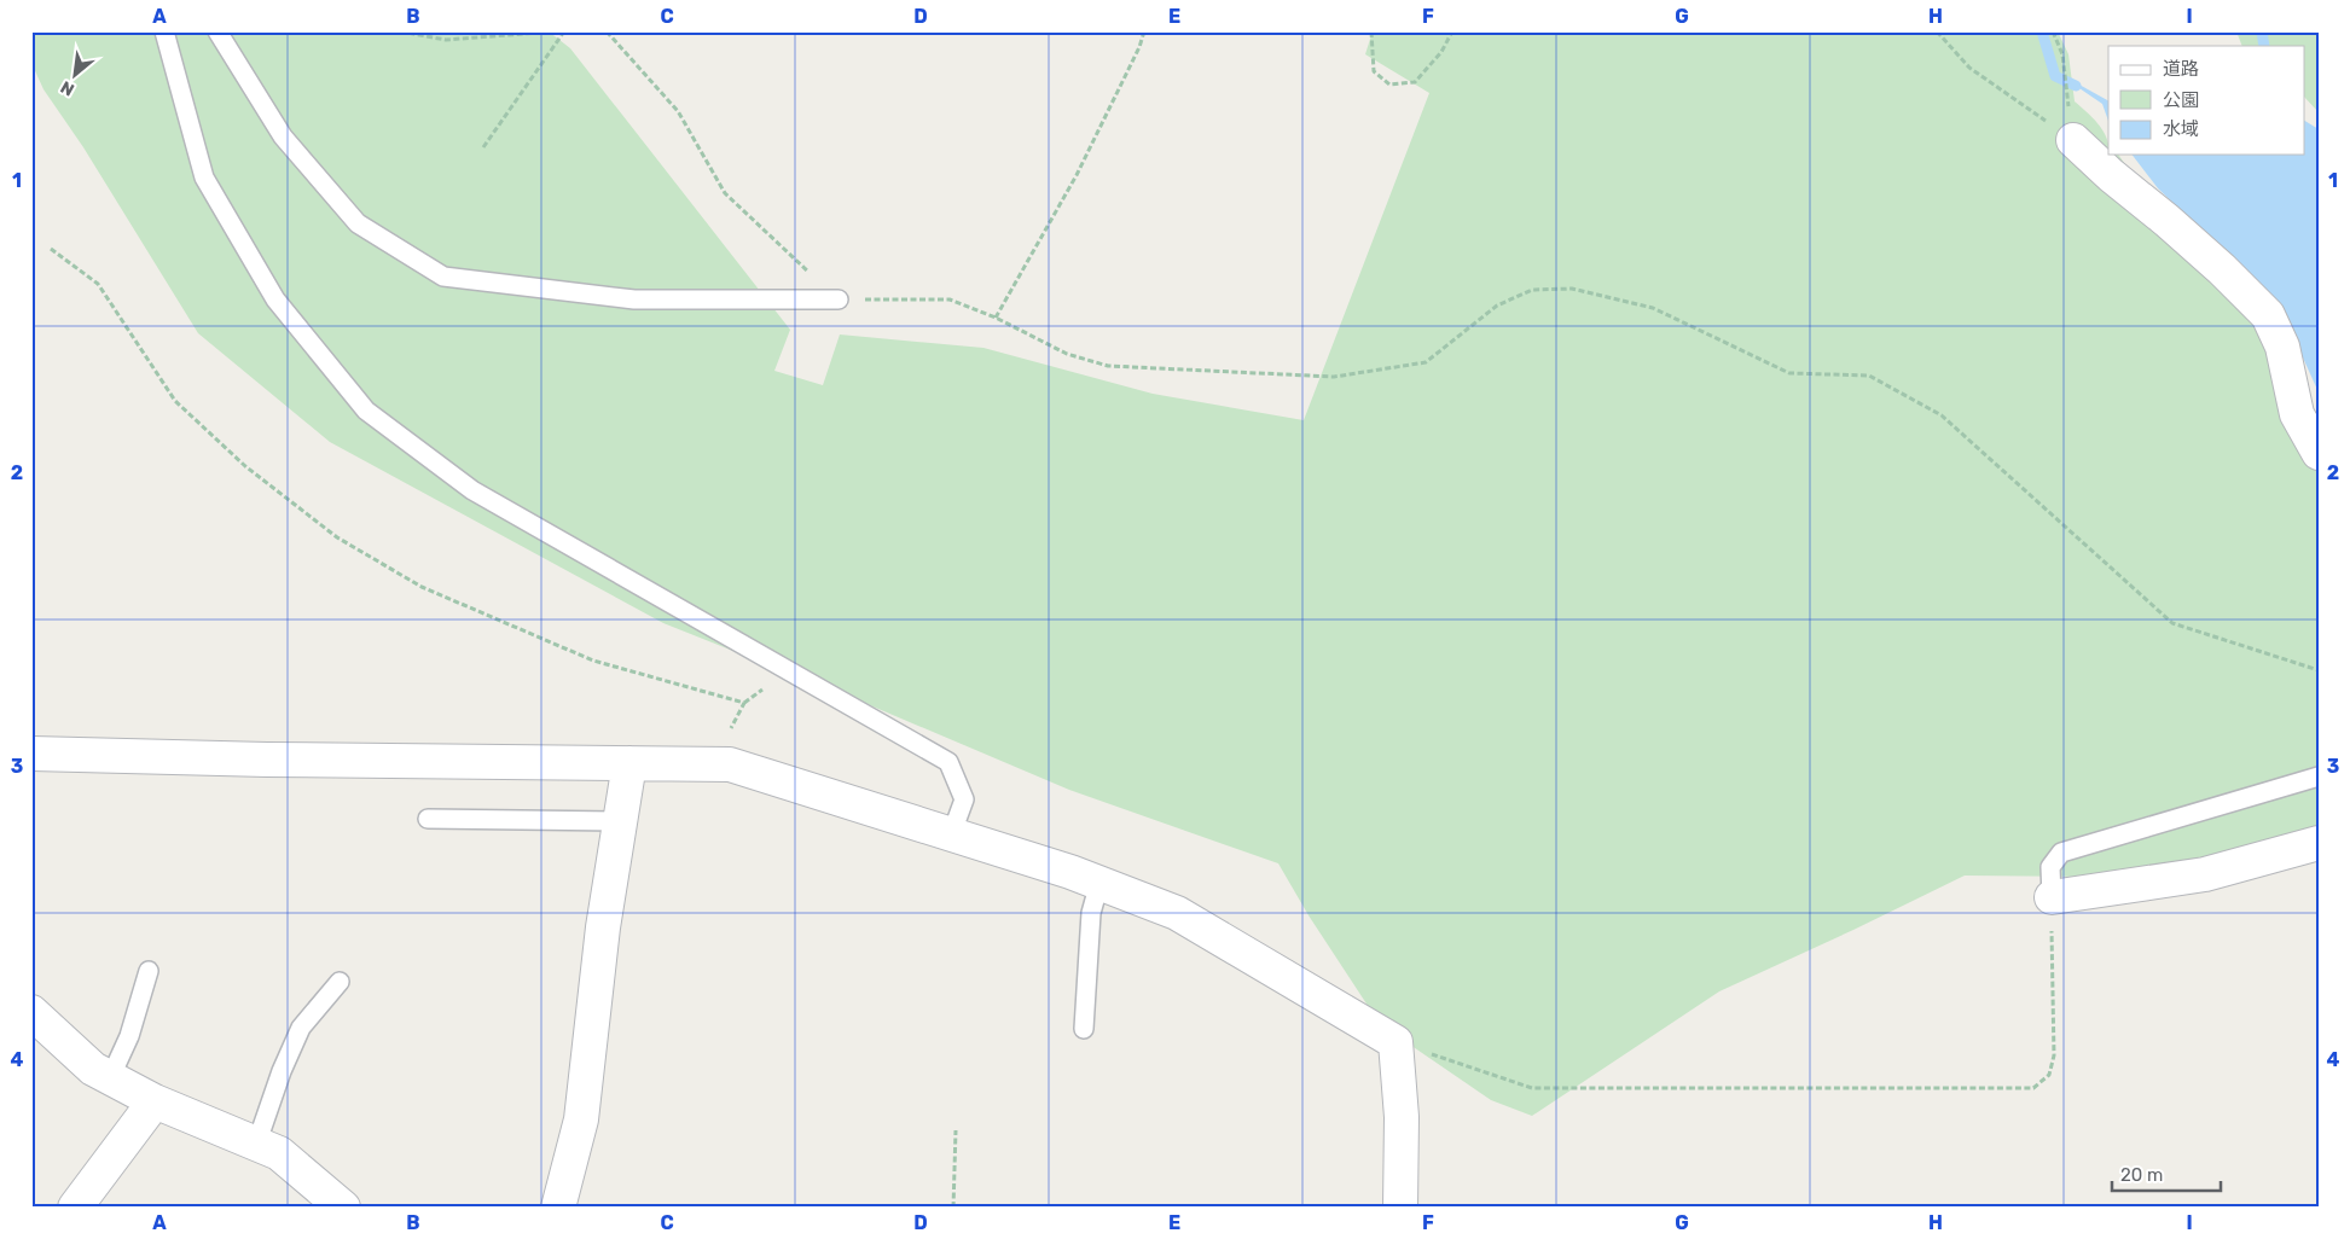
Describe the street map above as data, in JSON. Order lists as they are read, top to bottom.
{
  "legend": ["道路", "公園", "水域"],
  "scale_bar": "20 m",
  "north": "bottom left",
  "grid": {
    "columns": [
      "A",
      "B",
      "C",
      "D",
      "E",
      "F",
      "G",
      "H",
      "I"
    ],
    "rows": [
      "1",
      "2",
      "3",
      "4"
    ]
  }
}
